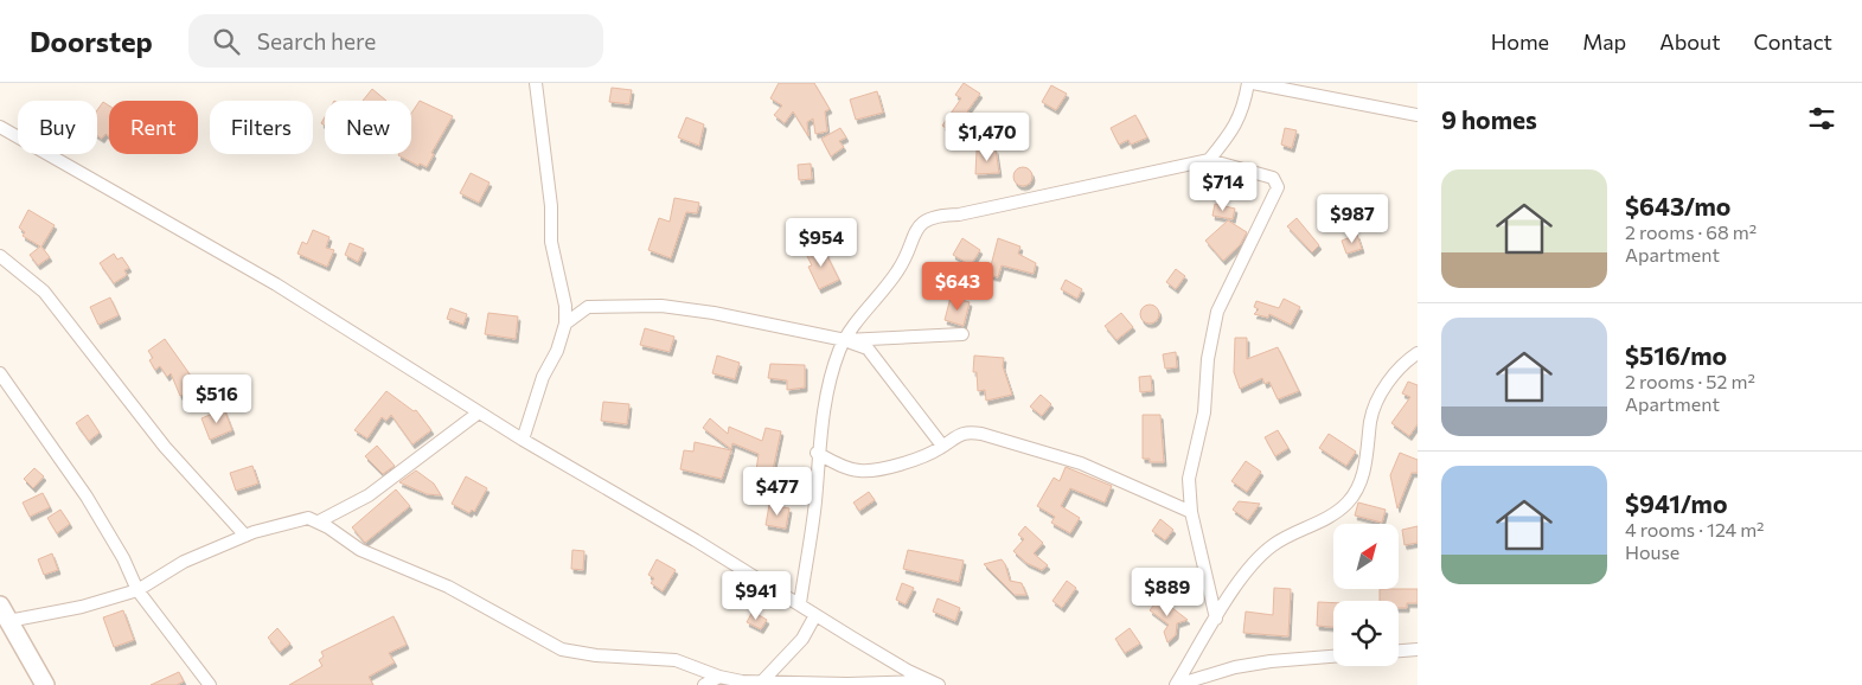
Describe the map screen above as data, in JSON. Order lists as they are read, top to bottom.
{
  "north": "top right",
  "page": {
    "header": "Doorstep",
    "search": "Search here",
    "nav": [
      "Home",
      "Map",
      "About",
      "Contact"
    ],
    "heading": "9 homes",
    "chip": [
      "Buy",
      "Rent",
      "Filters",
      "New"
    ],
    "price": [
      "$1,470",
      "$714",
      "$987",
      "$954",
      "$643",
      "$516",
      "$477",
      "$889",
      "$941"
    ],
    "list": [
      {
        "name": "$643/mo",
        "note": "2 rooms · 68 m² · Apartment"
      },
      {
        "name": "$516/mo",
        "note": "2 rooms · 52 m² · Apartment"
      },
      {
        "name": "$941/mo",
        "note": "4 rooms · 124 m² · House"
      }
    ]
  }
}
